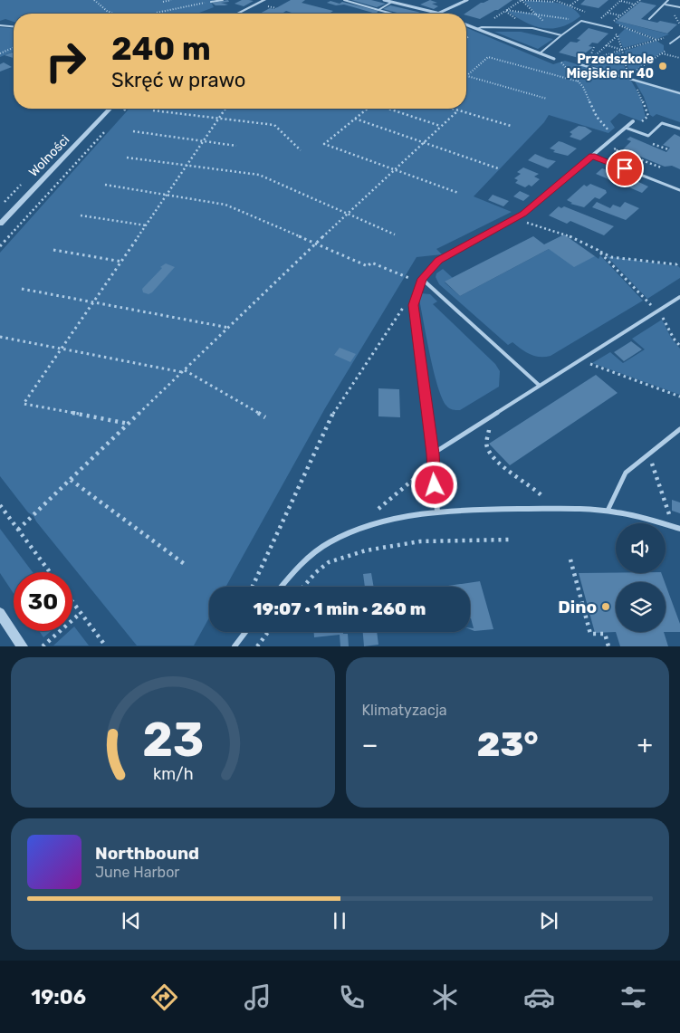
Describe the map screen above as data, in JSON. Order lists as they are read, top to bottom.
{
  "streets": {
    "street": ["Wolności"]
  },
  "places": ["Przedszkole Miejskie nr 40", "Dino"],
  "page": {
    "turn": ["240 m", "Skręć w prawo"],
    "limit": "30",
    "trip": "19:07 · 1 min · 260 m",
    "tile": "Klimatyzacja",
    "heat": ["−", "23°", "+"],
    "song": ["Northbound", "June Harbor"],
    "tabs": "19:06",
    "gauge": ["23", "km/h"]
  }
}
